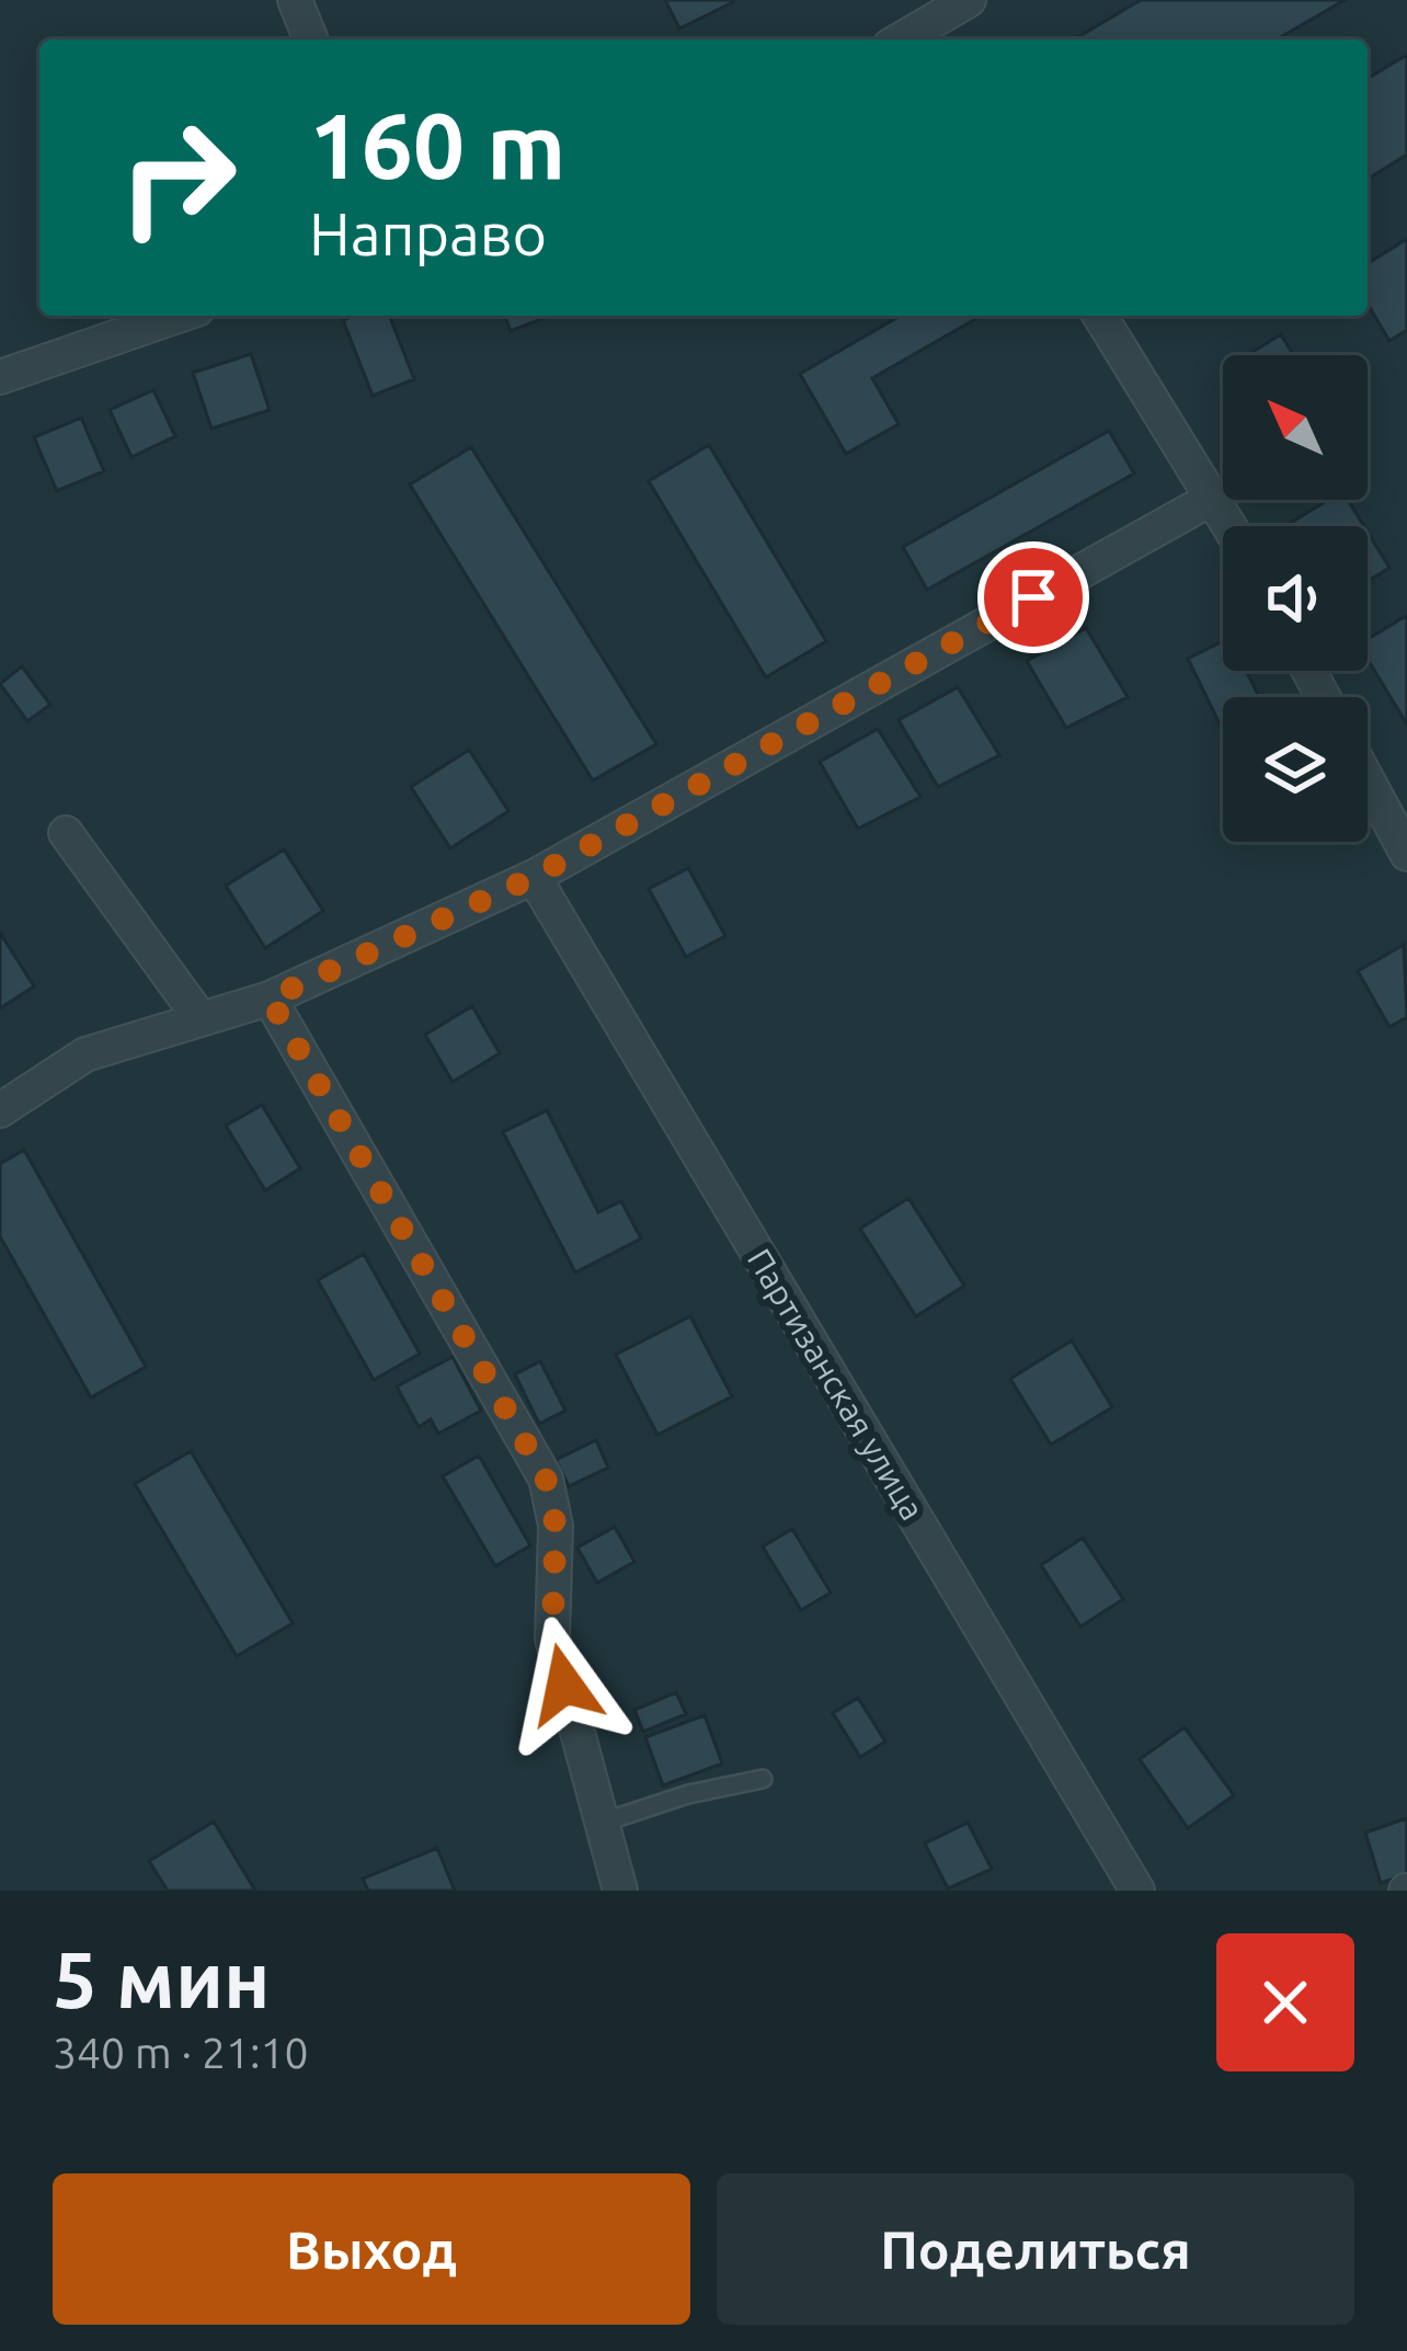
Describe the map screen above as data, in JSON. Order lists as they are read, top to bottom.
{
  "streets": {
    "street": ["Партизанская улица"]
  },
  "north": "top left",
  "page": {
    "turn": ["160 m", "Направо"],
    "heading": ["5 мин", "340 m · 21:10"],
    "buttons": ["Выход", "Поделиться"]
  }
}
